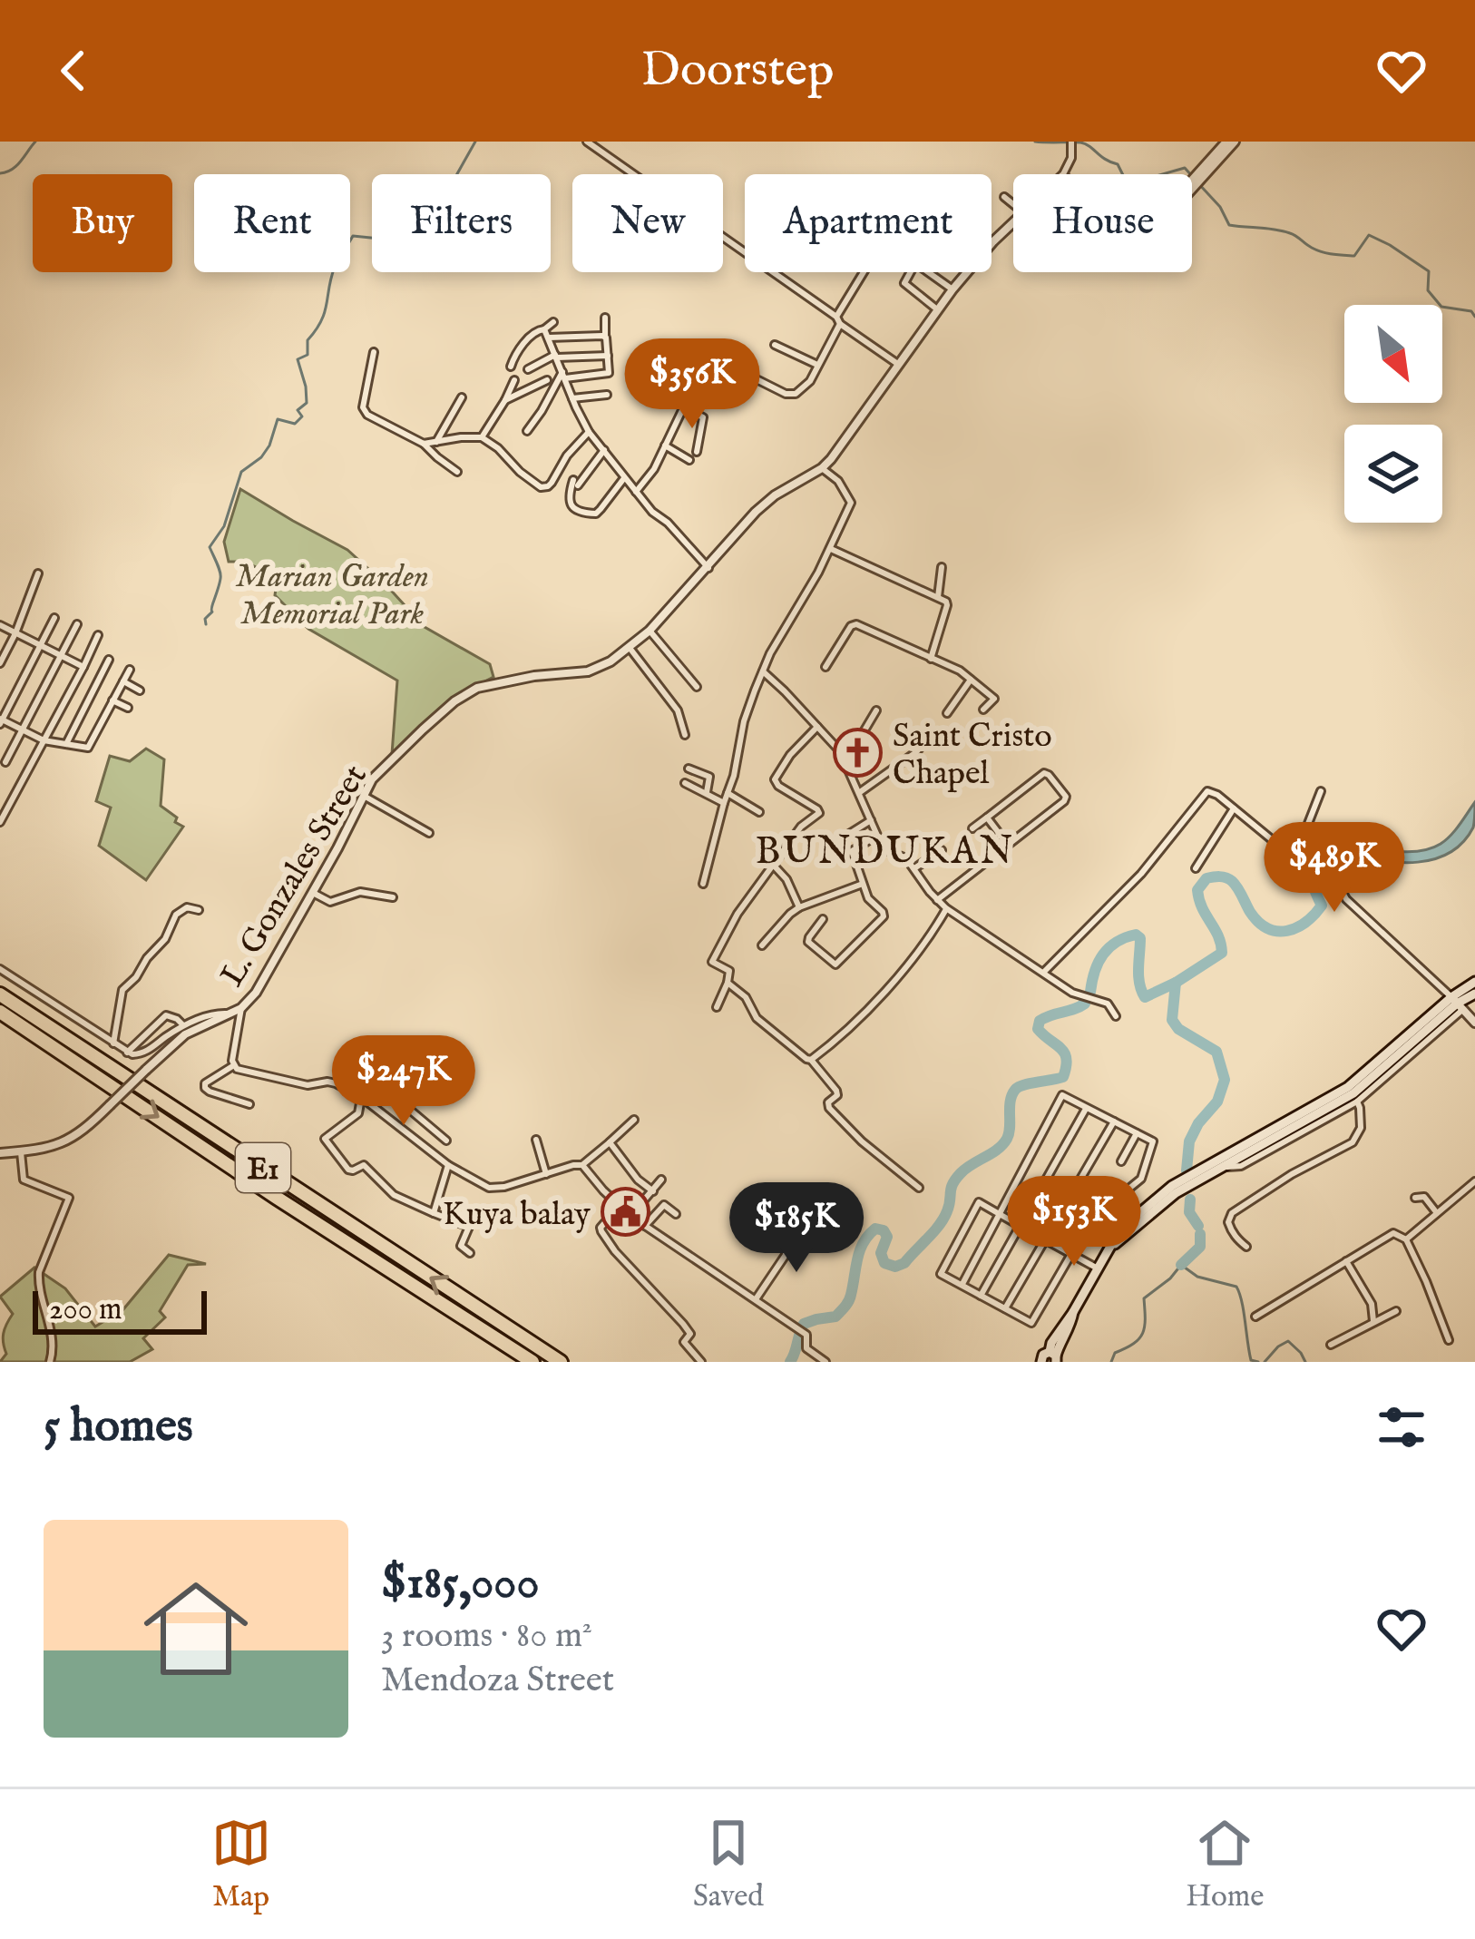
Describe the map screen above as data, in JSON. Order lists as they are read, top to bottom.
{
  "streets": {
    "highway": ["E1"],
    "street": ["L. Gonzales Street"]
  },
  "districts": ["BUNDUKAN"],
  "parks": ["Marian Garden Memorial Park"],
  "places": {
    "church": ["Saint Cristo Chapel"],
    "public building": ["Kuya balay"]
  },
  "scale_bar": "200 m",
  "north": "bottom right",
  "page": {
    "header": "Doorstep",
    "chip": [
      "Buy",
      "Rent",
      "Filters",
      "New",
      "Apartment",
      "House"
    ],
    "price": [
      "$356K",
      "$489K",
      "$247K",
      "$153K",
      "$185K"
    ],
    "scale": "200 m",
    "heading": "5 homes",
    "list": [
      {
        "name": "$185,000",
        "note": "3 rooms · 80 m² · Mendoza Street"
      }
    ],
    "tabs": ["Map", "Saved", "Home"]
  }
}
